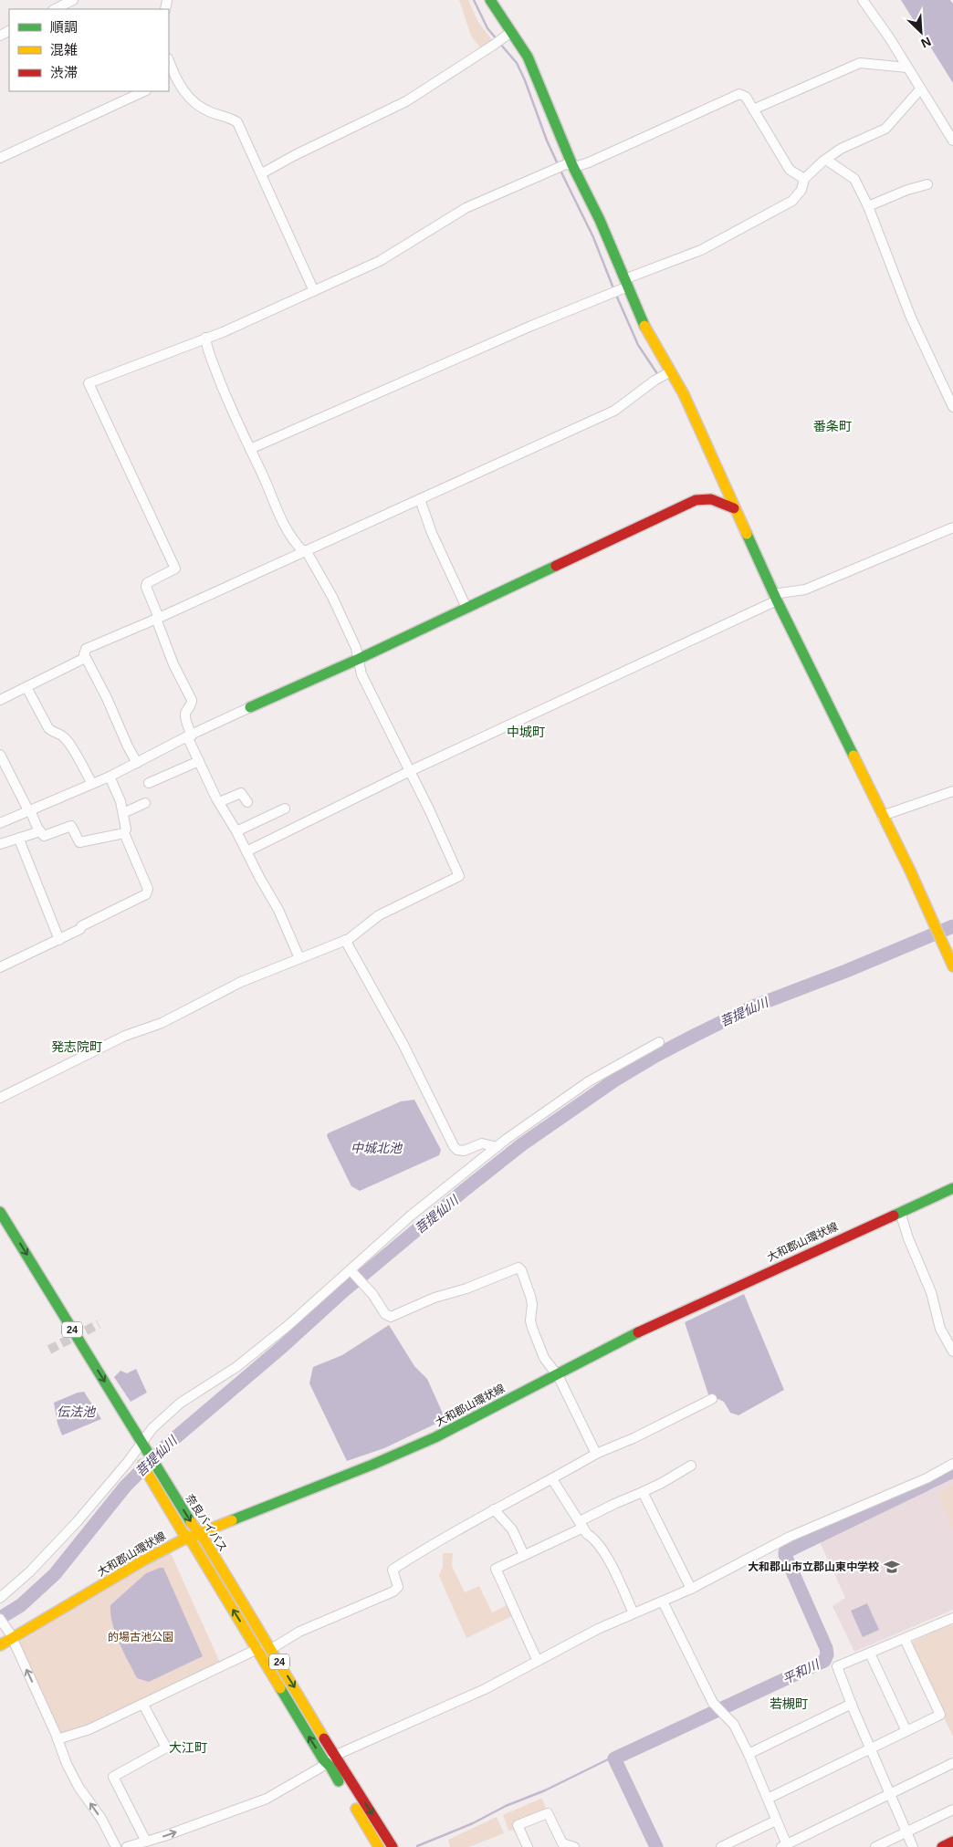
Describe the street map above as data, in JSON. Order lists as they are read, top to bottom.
{
  "streets": {
    "main road": ["大和郡山環状線", "24", "奈良バイパス"]
  },
  "crossings": [
    ["大和郡山環状線", "奈良バイパス"]
  ],
  "districts": [
    "番条町",
    "中城町",
    "発志院町",
    "若槻町",
    "大江町"
  ],
  "water": [
    "菩提仙川",
    "中城北池",
    "伝法池",
    "平和川"
  ],
  "parks": ["的場古池公園"],
  "places": {
    "school or university": ["大和郡山市立郡山東中学校"]
  },
  "legend": ["順調", "混雑", "渋滞"],
  "north": "bottom right"
}
